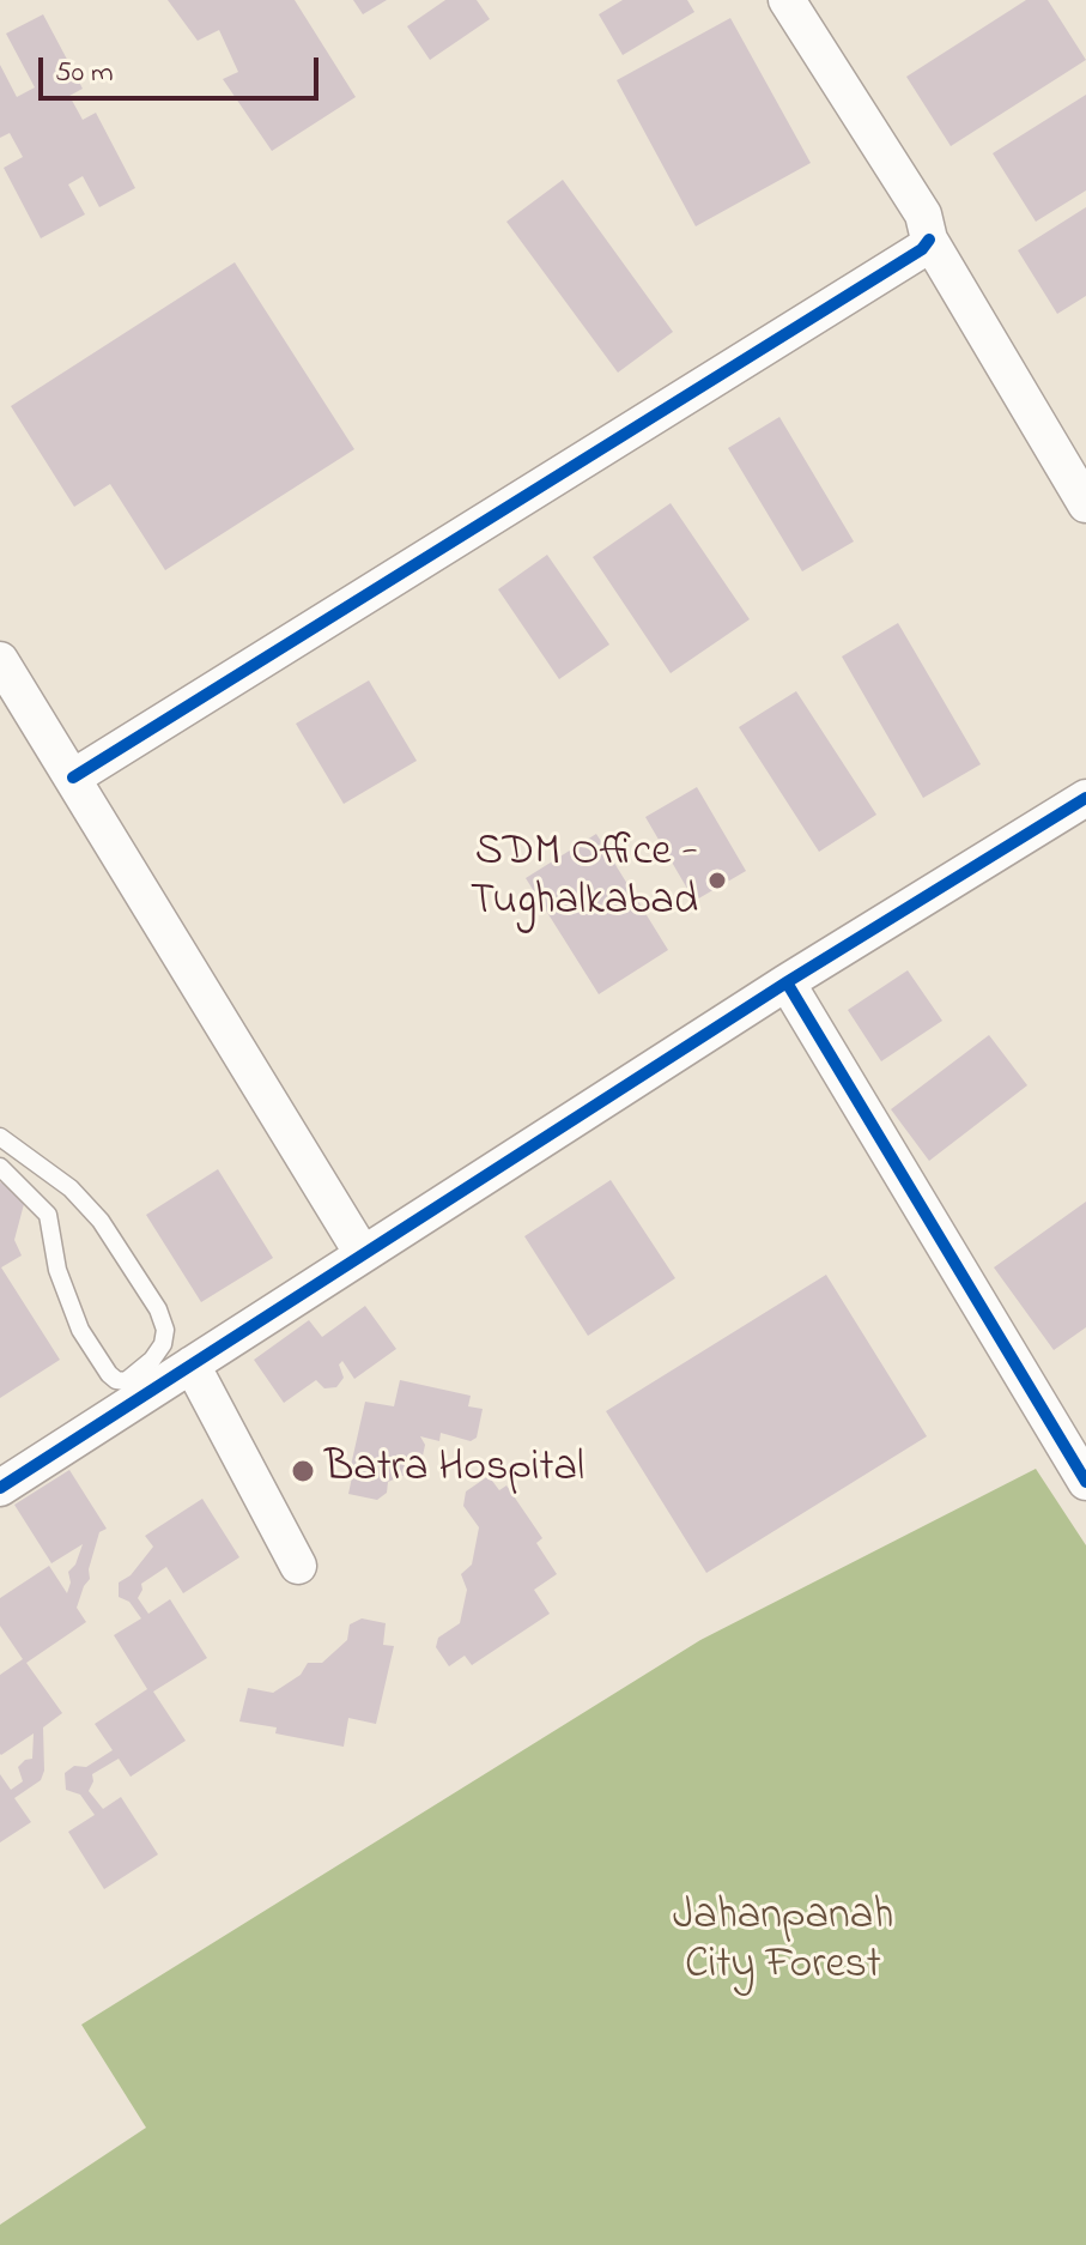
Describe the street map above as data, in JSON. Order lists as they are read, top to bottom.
{
  "parks": ["Jahanpanah City Forest"],
  "places": ["SDM Office - Tughalkabad", "Batra Hospital"],
  "scale_bar": "50 m"
}
